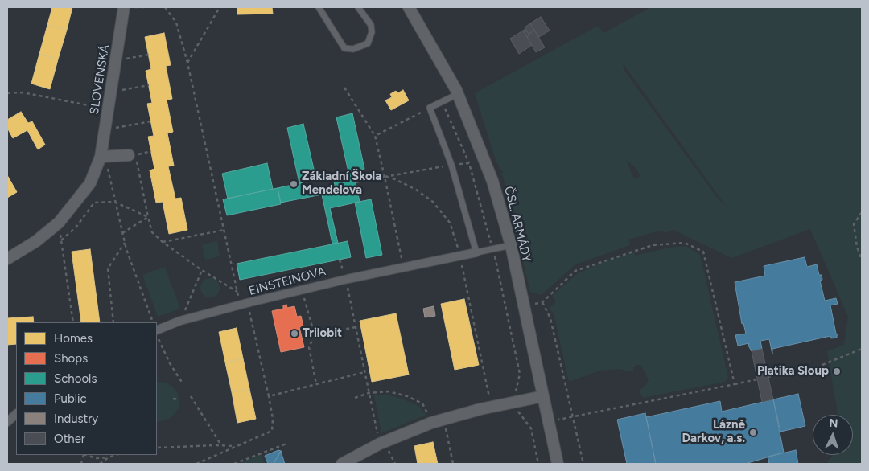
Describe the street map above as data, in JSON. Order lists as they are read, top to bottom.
{
  "streets": {
    "street": ["SLOVENSKÁ", "ČSL. ARMÁDY", "EINSTEINOVA"]
  },
  "crossings": [
    ["ČSL. ARMÁDY", "EINSTEINOVA"]
  ],
  "places": [
    "Základní Škola Mendelova",
    "Trilobit",
    "Platika Sloup",
    "Lázně Darkov, a.s."
  ],
  "legend": [
    "Homes",
    "Shops",
    "Schools",
    "Public",
    "Industry",
    "Other"
  ],
  "north": "top"
}
